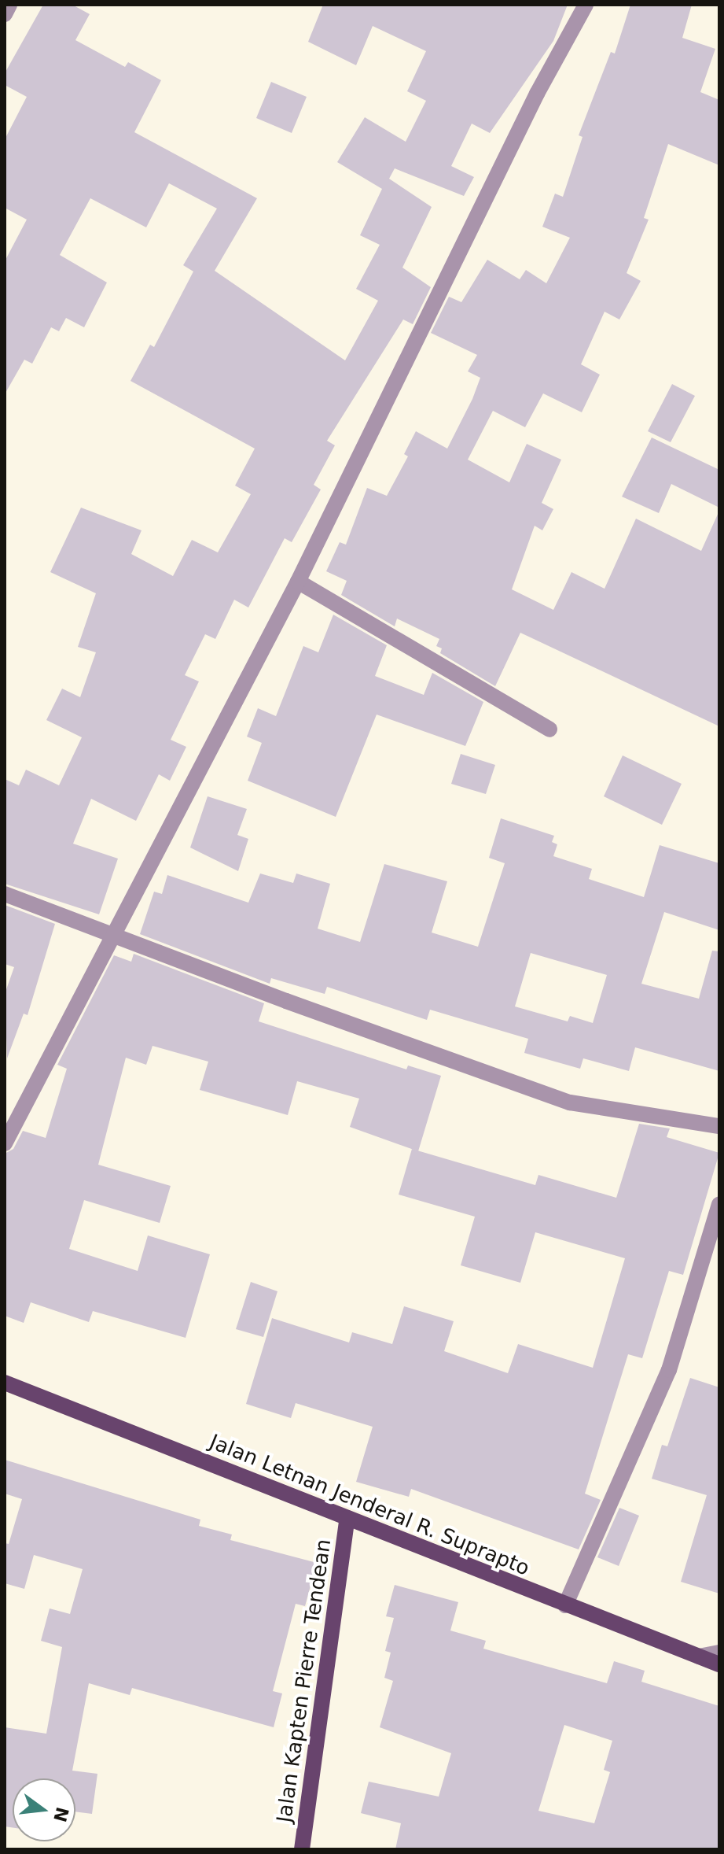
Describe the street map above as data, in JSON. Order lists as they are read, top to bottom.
{
  "streets": {
    "main road": ["Jalan Letnan Jenderal R. Suprapto", "Jalan Kapten Pierre Tendean"]
  },
  "crossings": [
    ["Jalan Letnan Jenderal R. Suprapto", "Jalan Kapten Pierre Tendean"]
  ],
  "north": "right"
}
